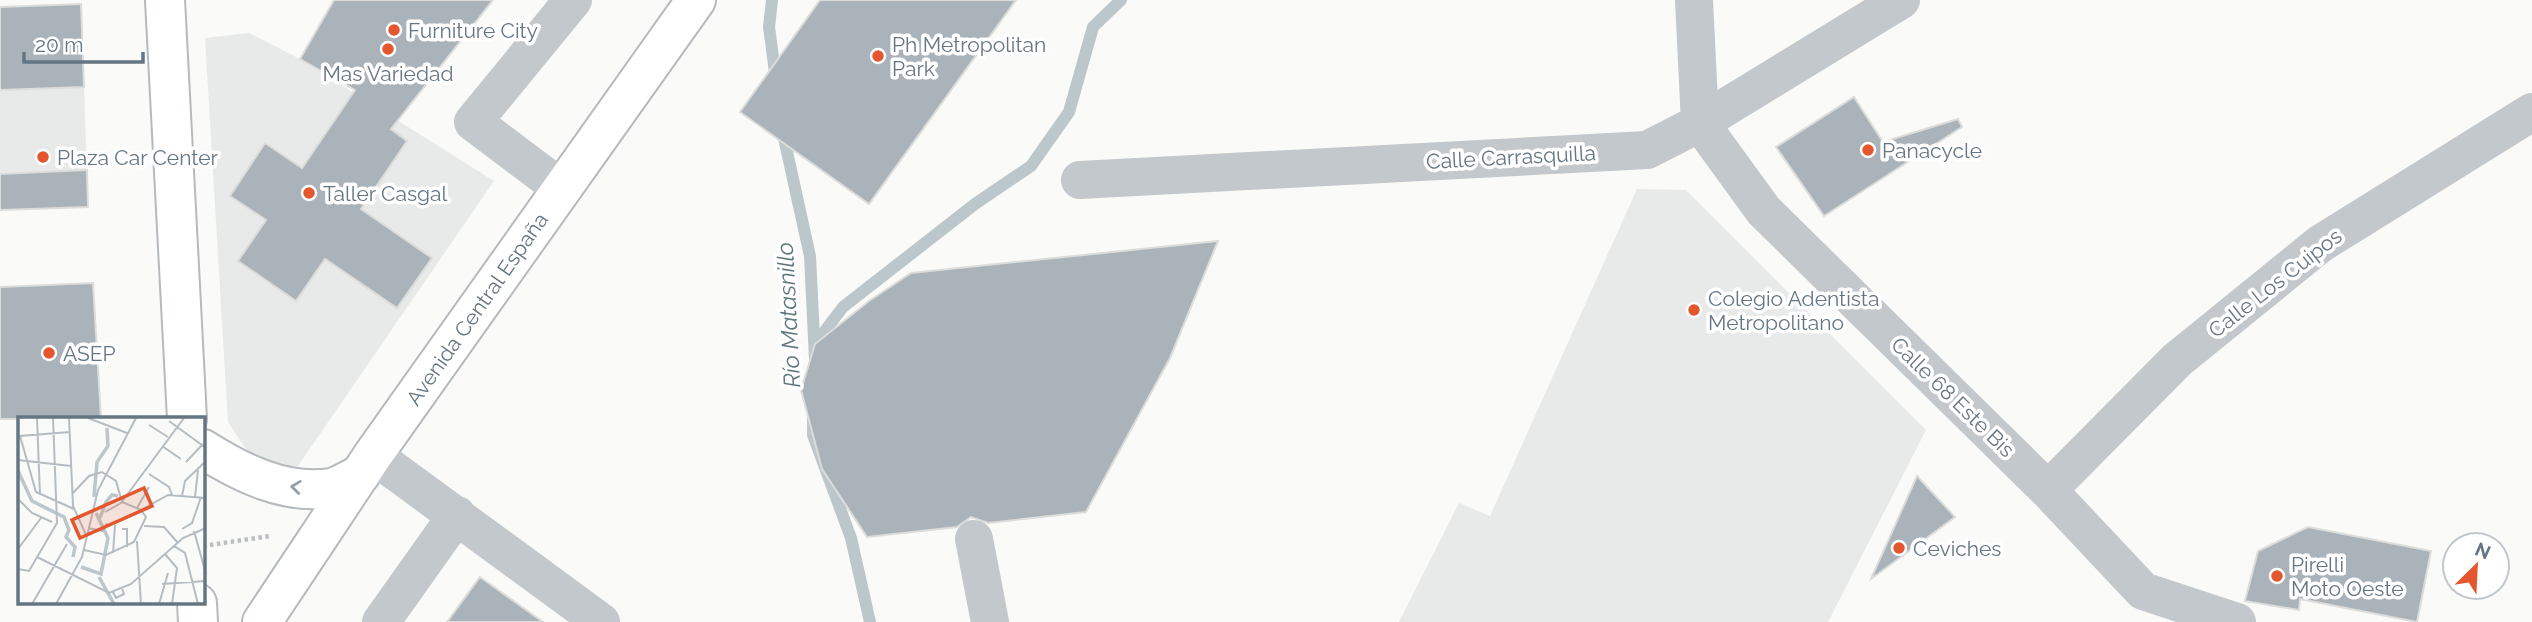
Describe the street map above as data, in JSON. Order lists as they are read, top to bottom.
{
  "streets": {
    "main road": ["Avenida Central España"],
    "street": ["Calle Carrasquilla", "Calle Los Cuipos", "Calle 68 Este Bis"]
  },
  "crossings": [
    ["Calle Carrasquilla", "Calle 68 Este Bis"],
    ["Calle Los Cuipos", "Calle 68 Este Bis"]
  ],
  "water": ["Río Matasnillo"],
  "places": [
    "Furniture City",
    "Mas Variedad",
    "Ph Metropolitan Park",
    "Panacycle",
    "Plaza Car Center",
    "Taller Casgal",
    "Colegio Adentista Metropolitano",
    "ASEP",
    "Ceviches",
    "Pirelli Moto Oeste"
  ],
  "scale_bar": "20 m",
  "north": "top right"
}
